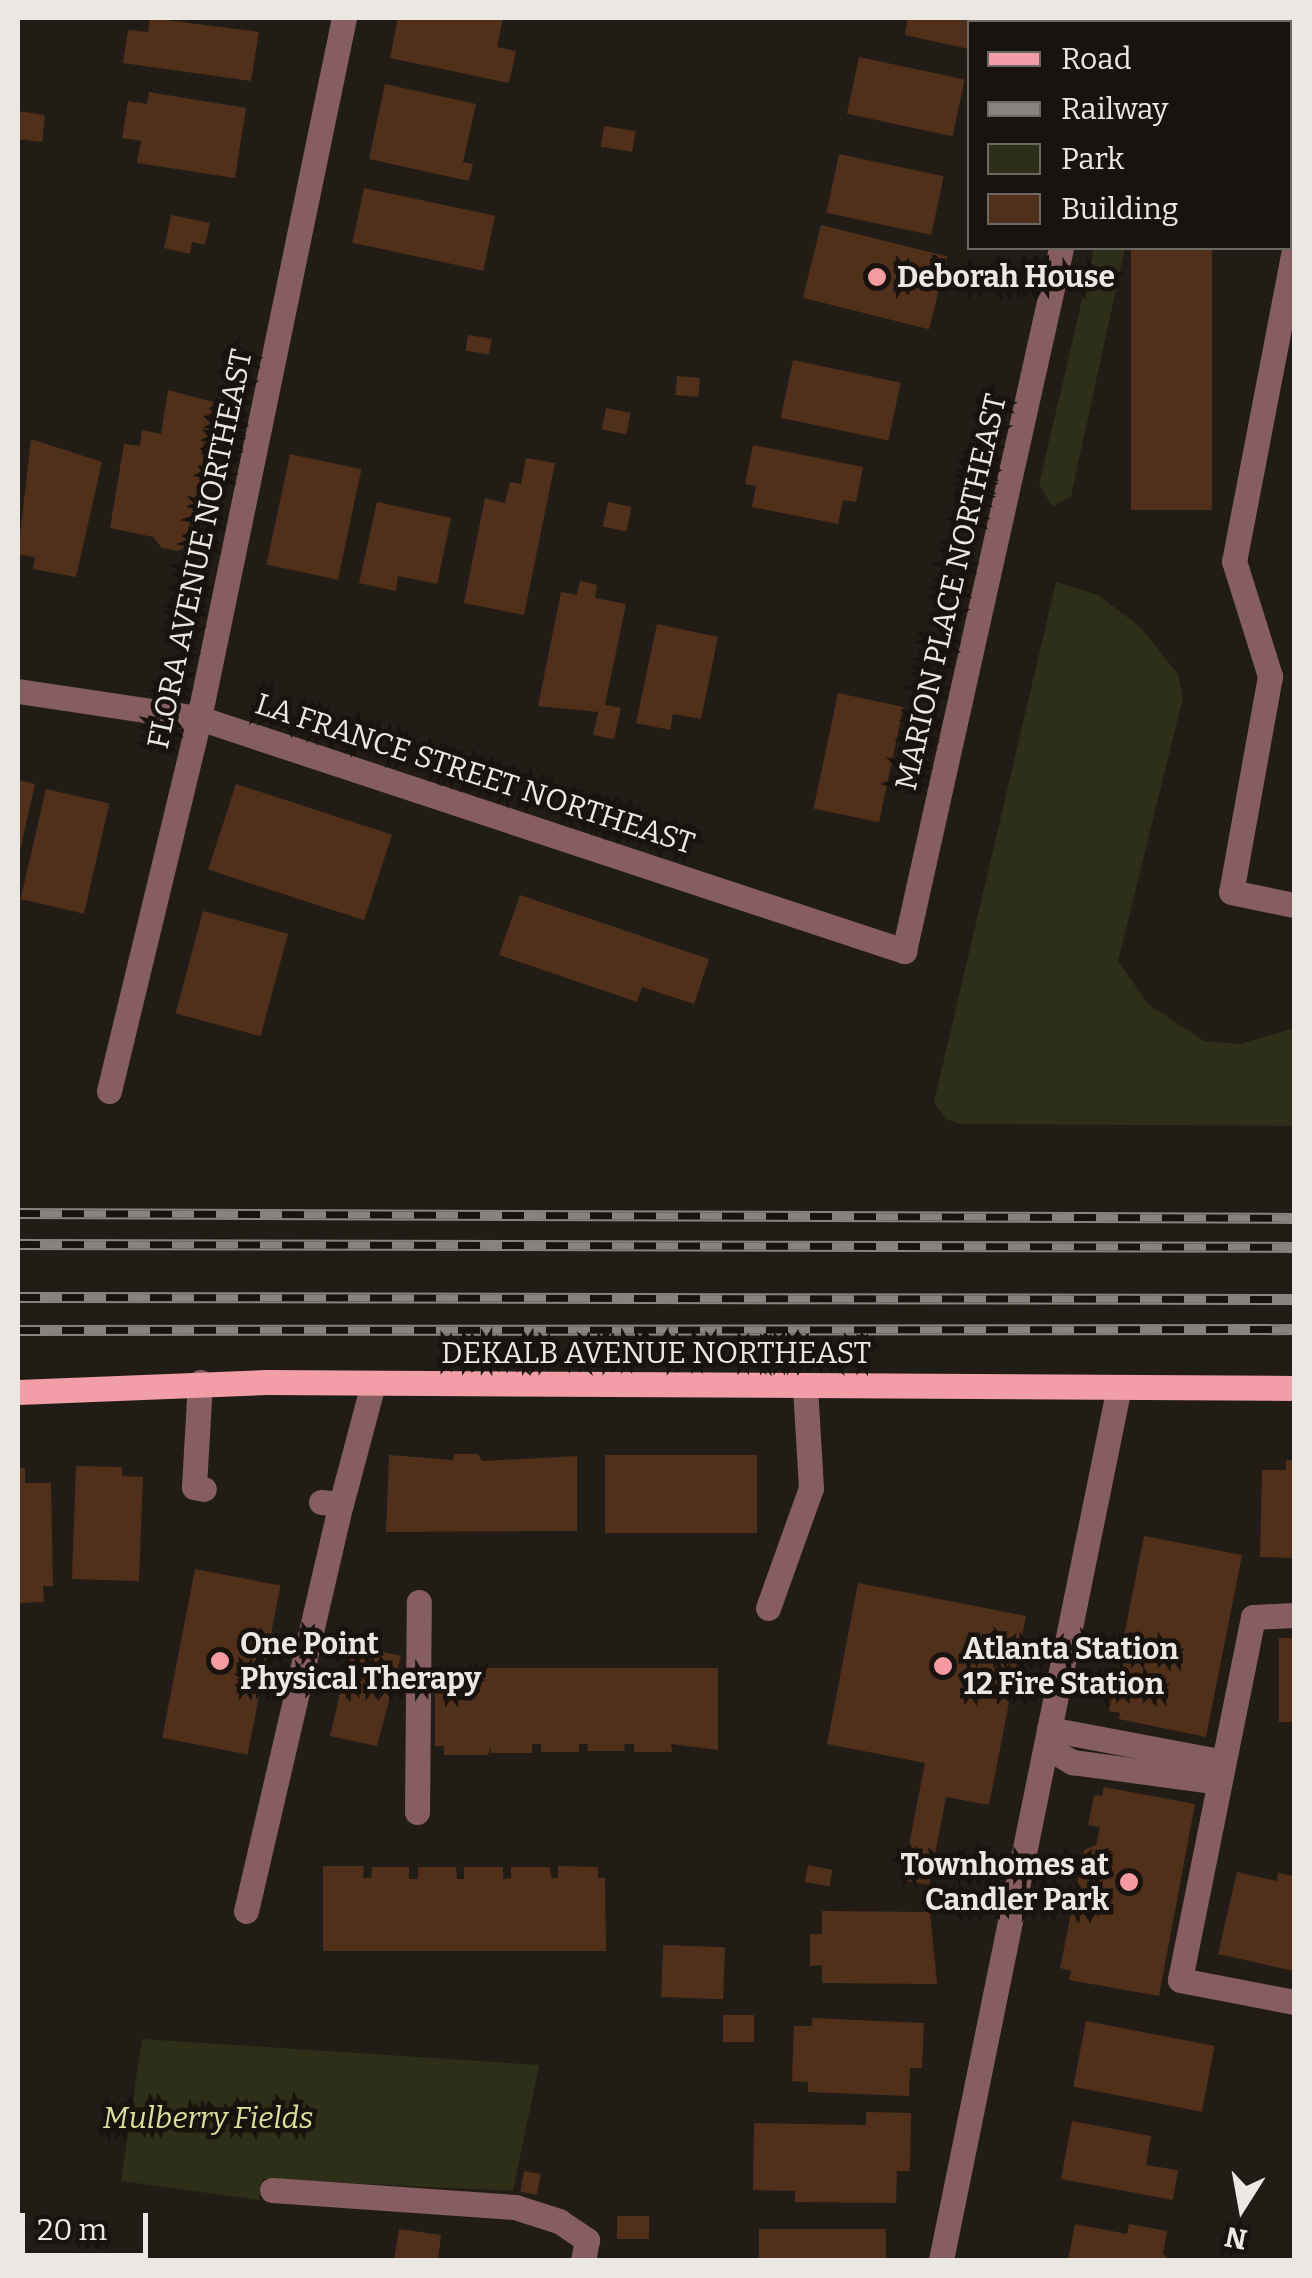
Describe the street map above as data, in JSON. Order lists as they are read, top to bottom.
{
  "streets": {
    "main road": ["DEKALB AVENUE NORTHEAST"],
    "street": ["FLORA AVENUE NORTHEAST", "MARION PLACE NORTHEAST", "LA FRANCE STREET NORTHEAST"]
  },
  "crossings": [
    ["FLORA AVENUE NORTHEAST", "LA FRANCE STREET NORTHEAST"],
    ["MARION PLACE NORTHEAST", "LA FRANCE STREET NORTHEAST"]
  ],
  "parks": ["Mulberry Fields"],
  "places": [
    "Deborah House",
    "One Point Physical Therapy",
    "Atlanta Station 12 Fire Station",
    "Townhomes at Candler Park"
  ],
  "legend": [
    "Road",
    "Railway",
    "Park",
    "Building"
  ],
  "scale_bar": "20 m",
  "north": "bottom"
}
